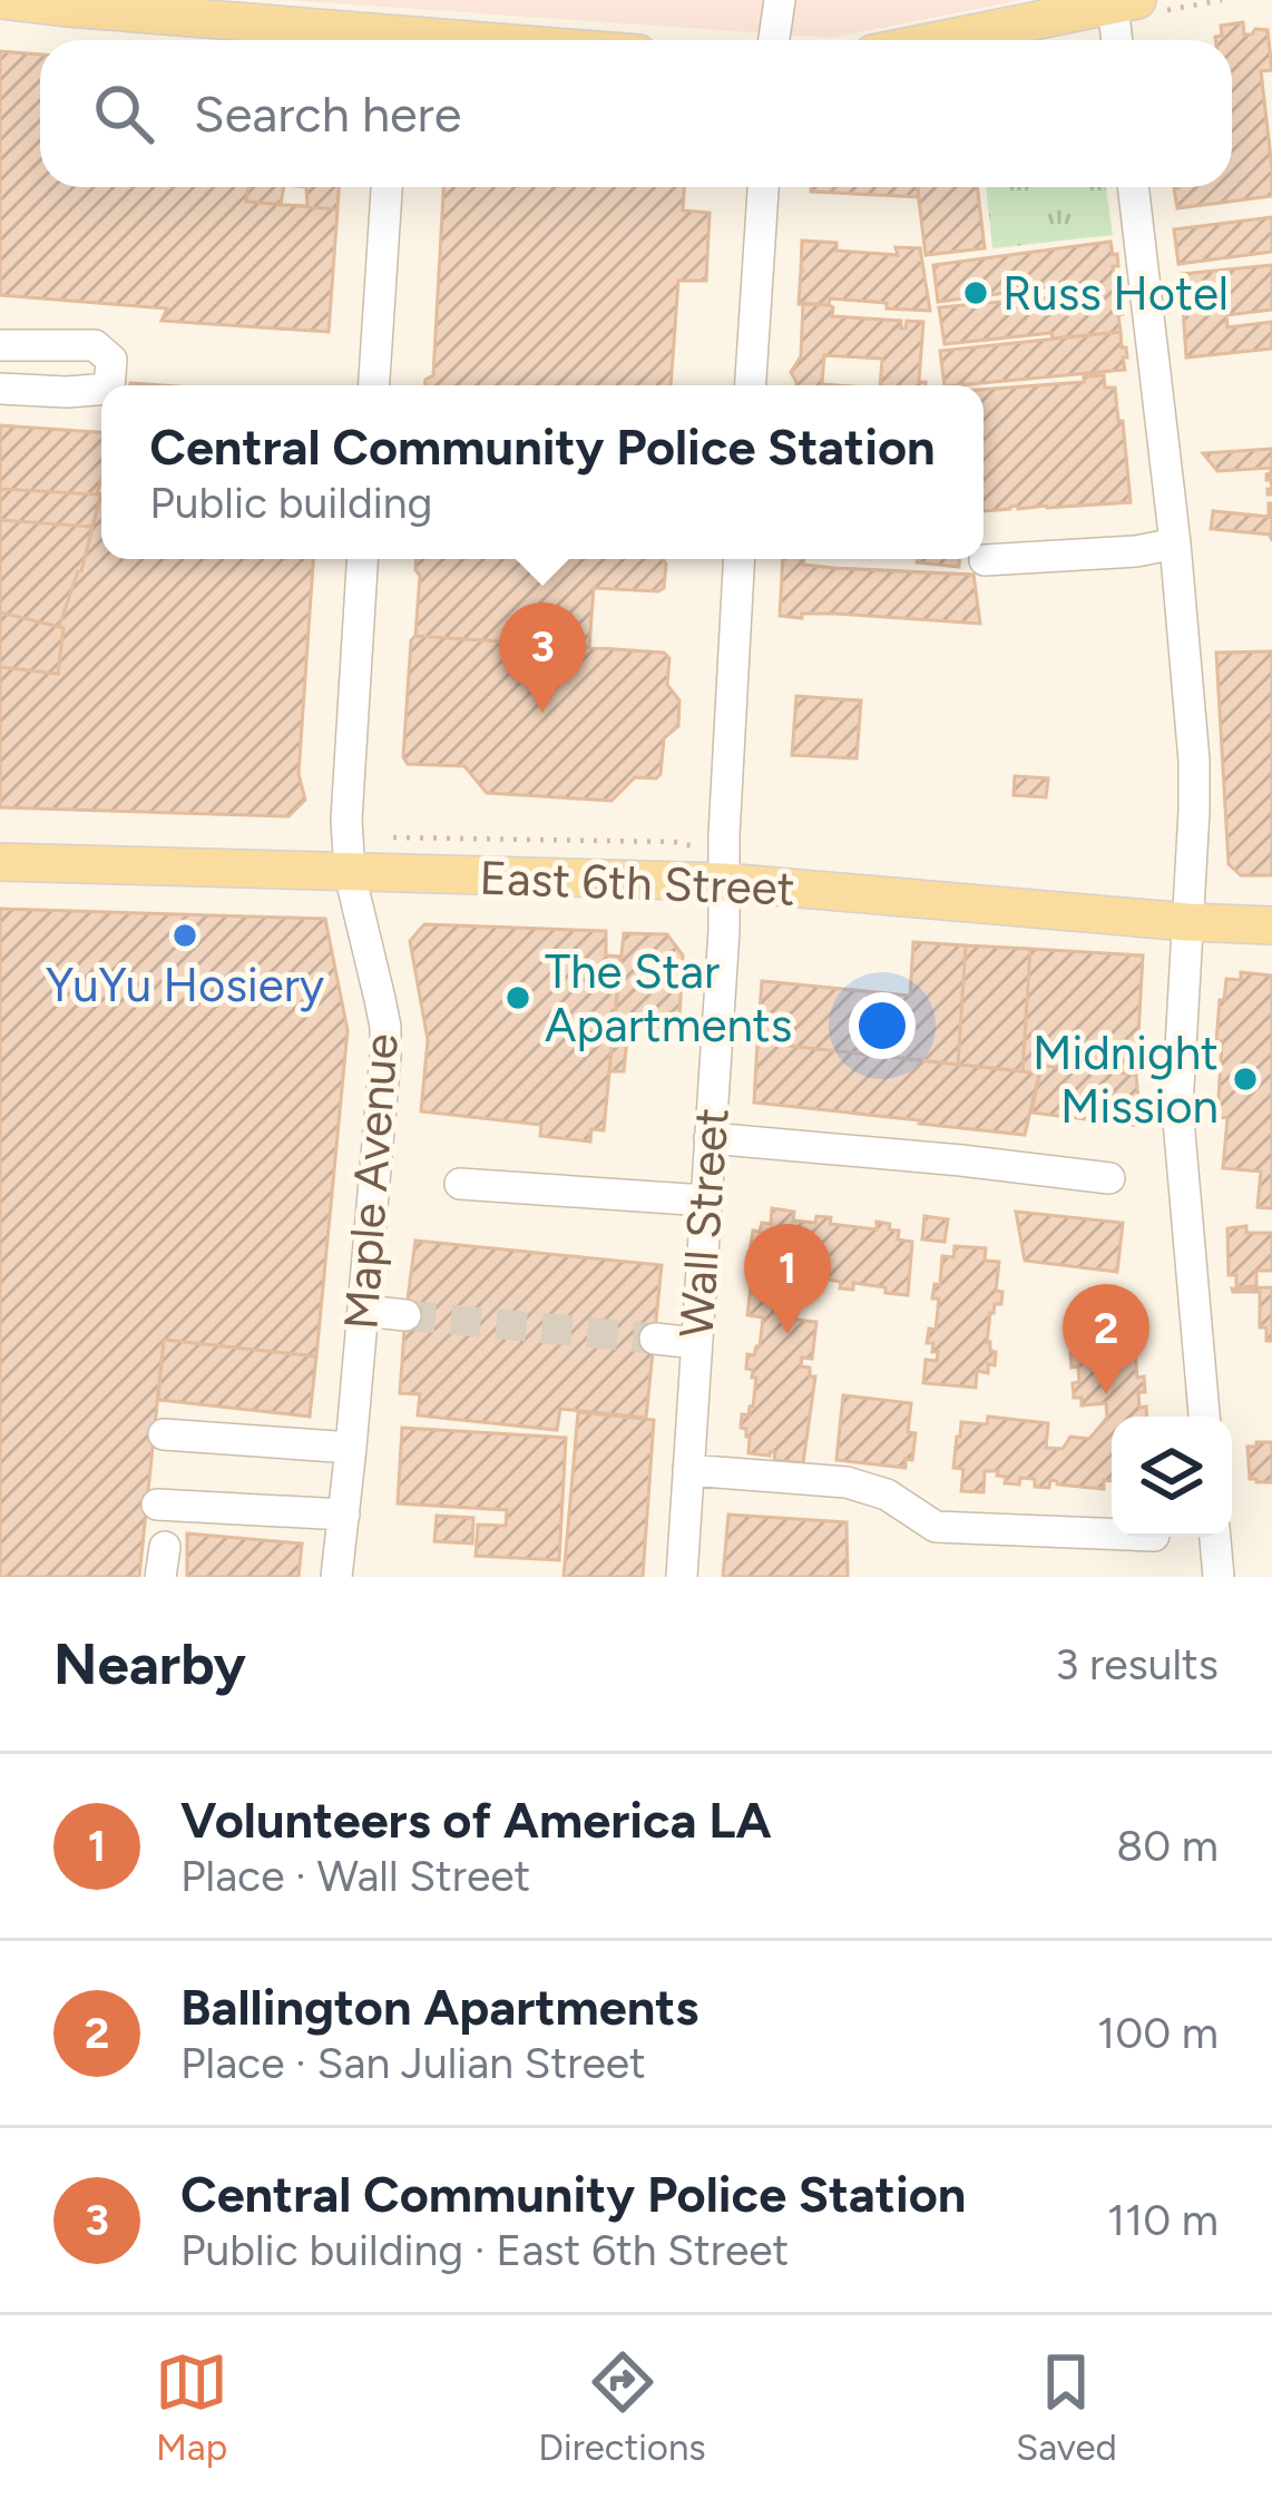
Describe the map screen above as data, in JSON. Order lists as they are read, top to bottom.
{
  "streets": {
    "main road": ["East 6th Street"],
    "street": ["Maple Avenue", "Wall Street"]
  },
  "crossings": [
    ["East 6th Street", "Maple Avenue"],
    ["East 6th Street", "Wall Street"]
  ],
  "places": [
    "Russ Hotel",
    "YuYu Hosiery",
    "The Star Apartments",
    "Midnight Mission"
  ],
  "page": {
    "search": "Search here",
    "popup": ["Central Community Police Station", "Public building"],
    "pins": ["3", "1", "2"],
    "heading": ["Nearby", "3 results"],
    "list": [
      {
        "mark": "1",
        "name": "Volunteers of America LA",
        "note": "Place · Wall Street",
        "value": "80 m"
      },
      {
        "mark": "2",
        "name": "Ballington Apartments",
        "note": "Place · San Julian Street",
        "value": "100 m"
      },
      {
        "mark": "3",
        "name": "Central Community Police Station",
        "note": "Public building · East 6th Street",
        "value": "110 m"
      }
    ],
    "nav": ["Map", "Directions", "Saved"]
  }
}
